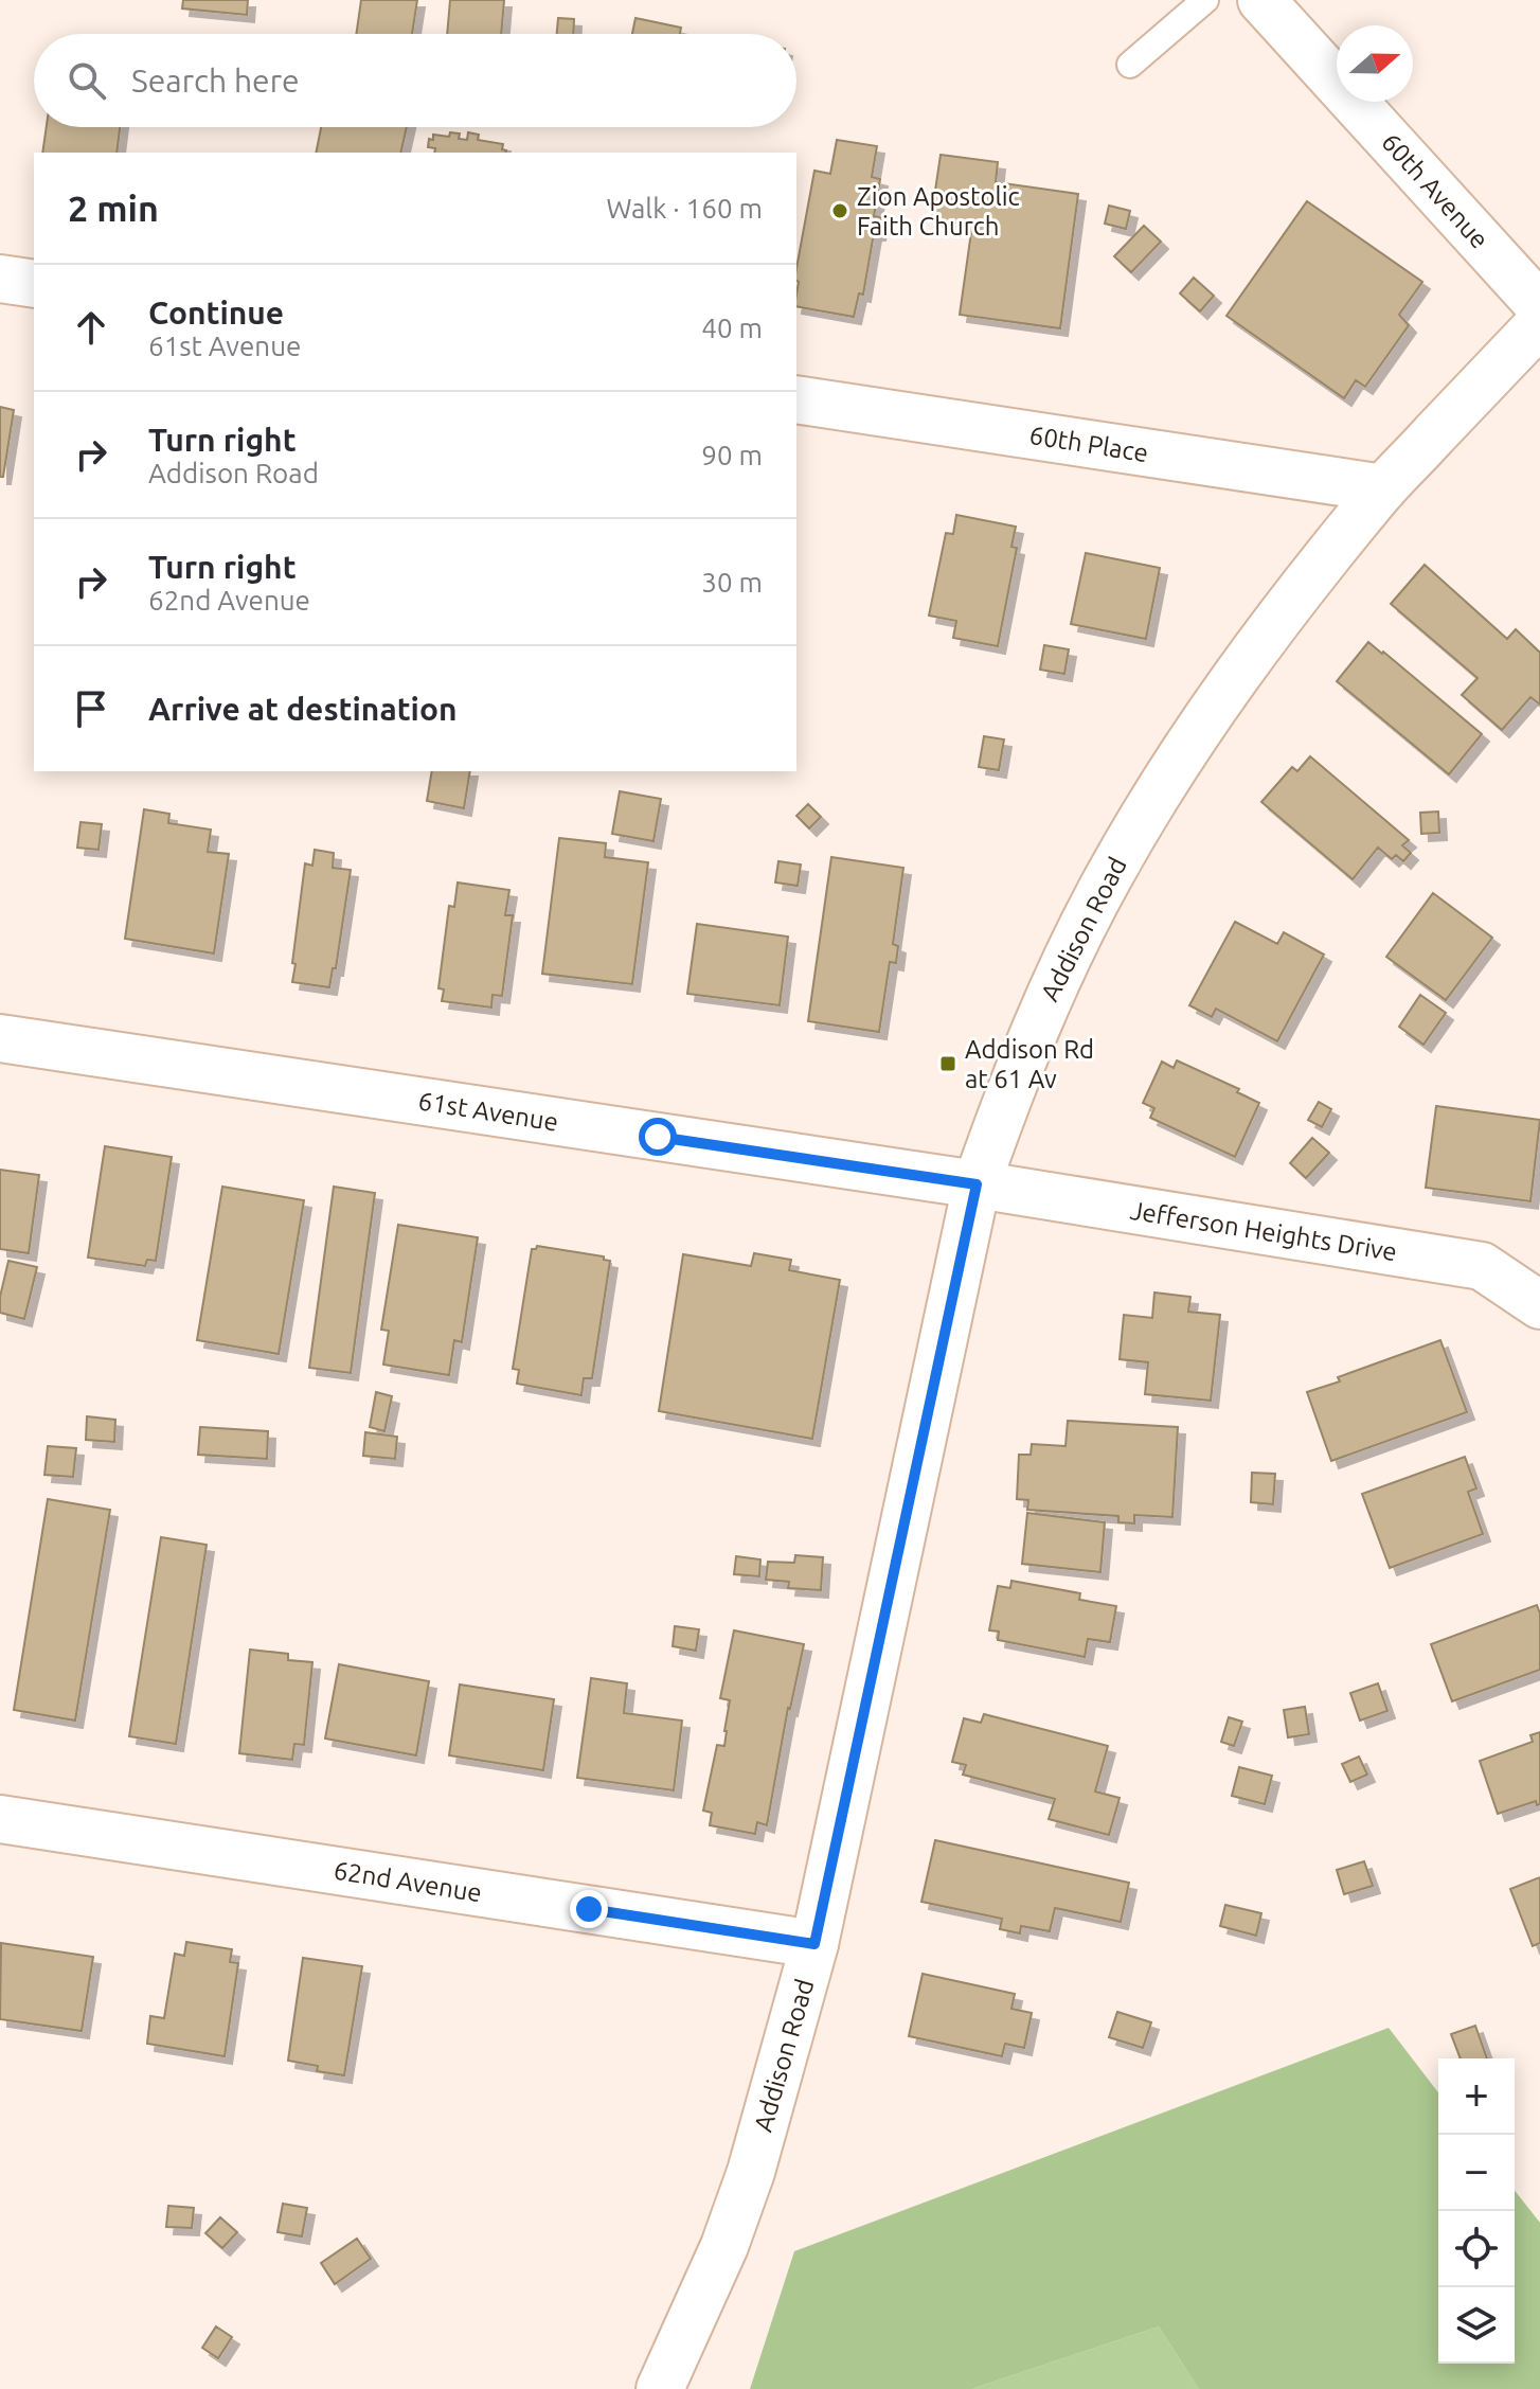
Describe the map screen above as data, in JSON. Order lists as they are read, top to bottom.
{
  "streets": {
    "street": [
      "60th Avenue",
      "60th Place",
      "Addison Road",
      "61st Avenue",
      "Jefferson Heights Drive",
      "62nd Avenue"
    ]
  },
  "crossings": [
    ["60th Place", "Addison Road"],
    ["Addison Road", "61st Avenue"],
    ["Addison Road", "Jefferson Heights Drive"],
    ["Addison Road", "62nd Avenue"],
    ["61st Avenue", "Jefferson Heights Drive"]
  ],
  "places": {
    "other": ["Zion Apostolic Faith Church"],
    "transit": ["Addison Rd at 61 Av"]
  },
  "north": "right",
  "page": {
    "search": "Search here",
    "heading": ["2 min", "Walk · 160 m"],
    "list": [
      ["Continue", "61st Avenue", "40 m"],
      ["Turn right", "Addison Road", "90 m"],
      ["Turn right", "62nd Avenue", "30 m"],
      "Arrive at destination"
    ],
    "map_buttons": ["+", "−"]
  }
}
